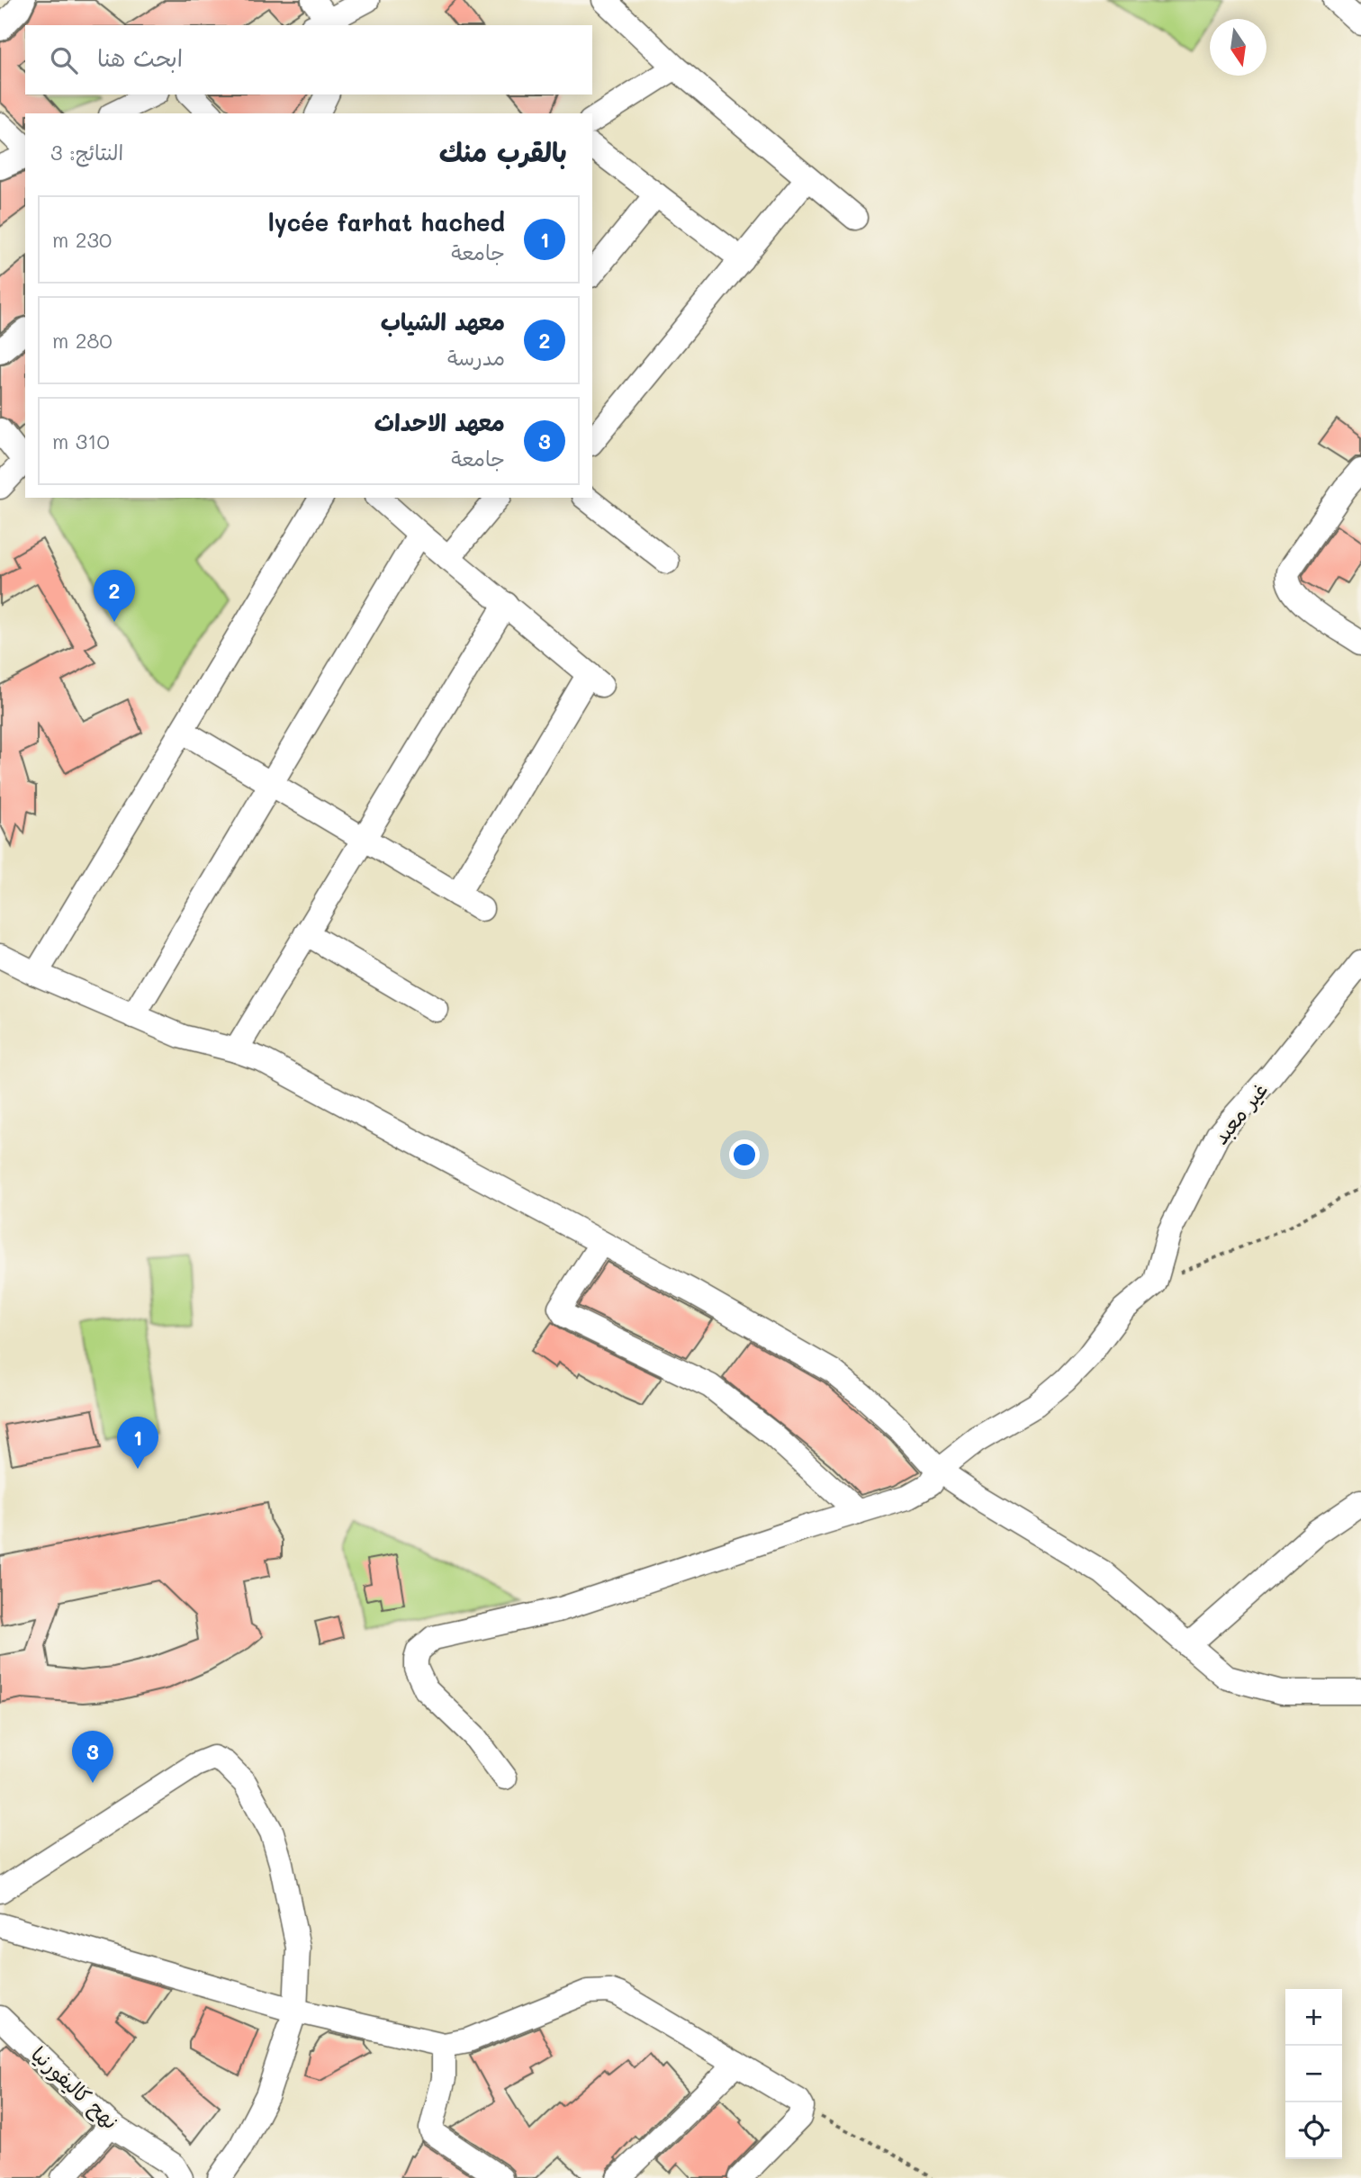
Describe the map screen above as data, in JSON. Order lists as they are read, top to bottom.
{
  "streets": {
    "street": ["غير معبد", "نهح كاليفورنيا"]
  },
  "north": "bottom",
  "page": {
    "search": "ابحث هنا",
    "heading": ["بالقرب منك", "النتائج: 3"],
    "list": [
      {
        "mark": "1",
        "name": "lycée farhat hached",
        "note": "جامعة",
        "value": "230 m"
      },
      {
        "mark": "2",
        "name": "معهد الشياب",
        "note": "مدرسة",
        "value": "280 m"
      },
      {
        "mark": "3",
        "name": "معهد الاحداث",
        "note": "جامعة",
        "value": "310 m"
      }
    ],
    "pins": ["2", "1", "3"],
    "map_buttons": ["+", "−"]
  }
}
